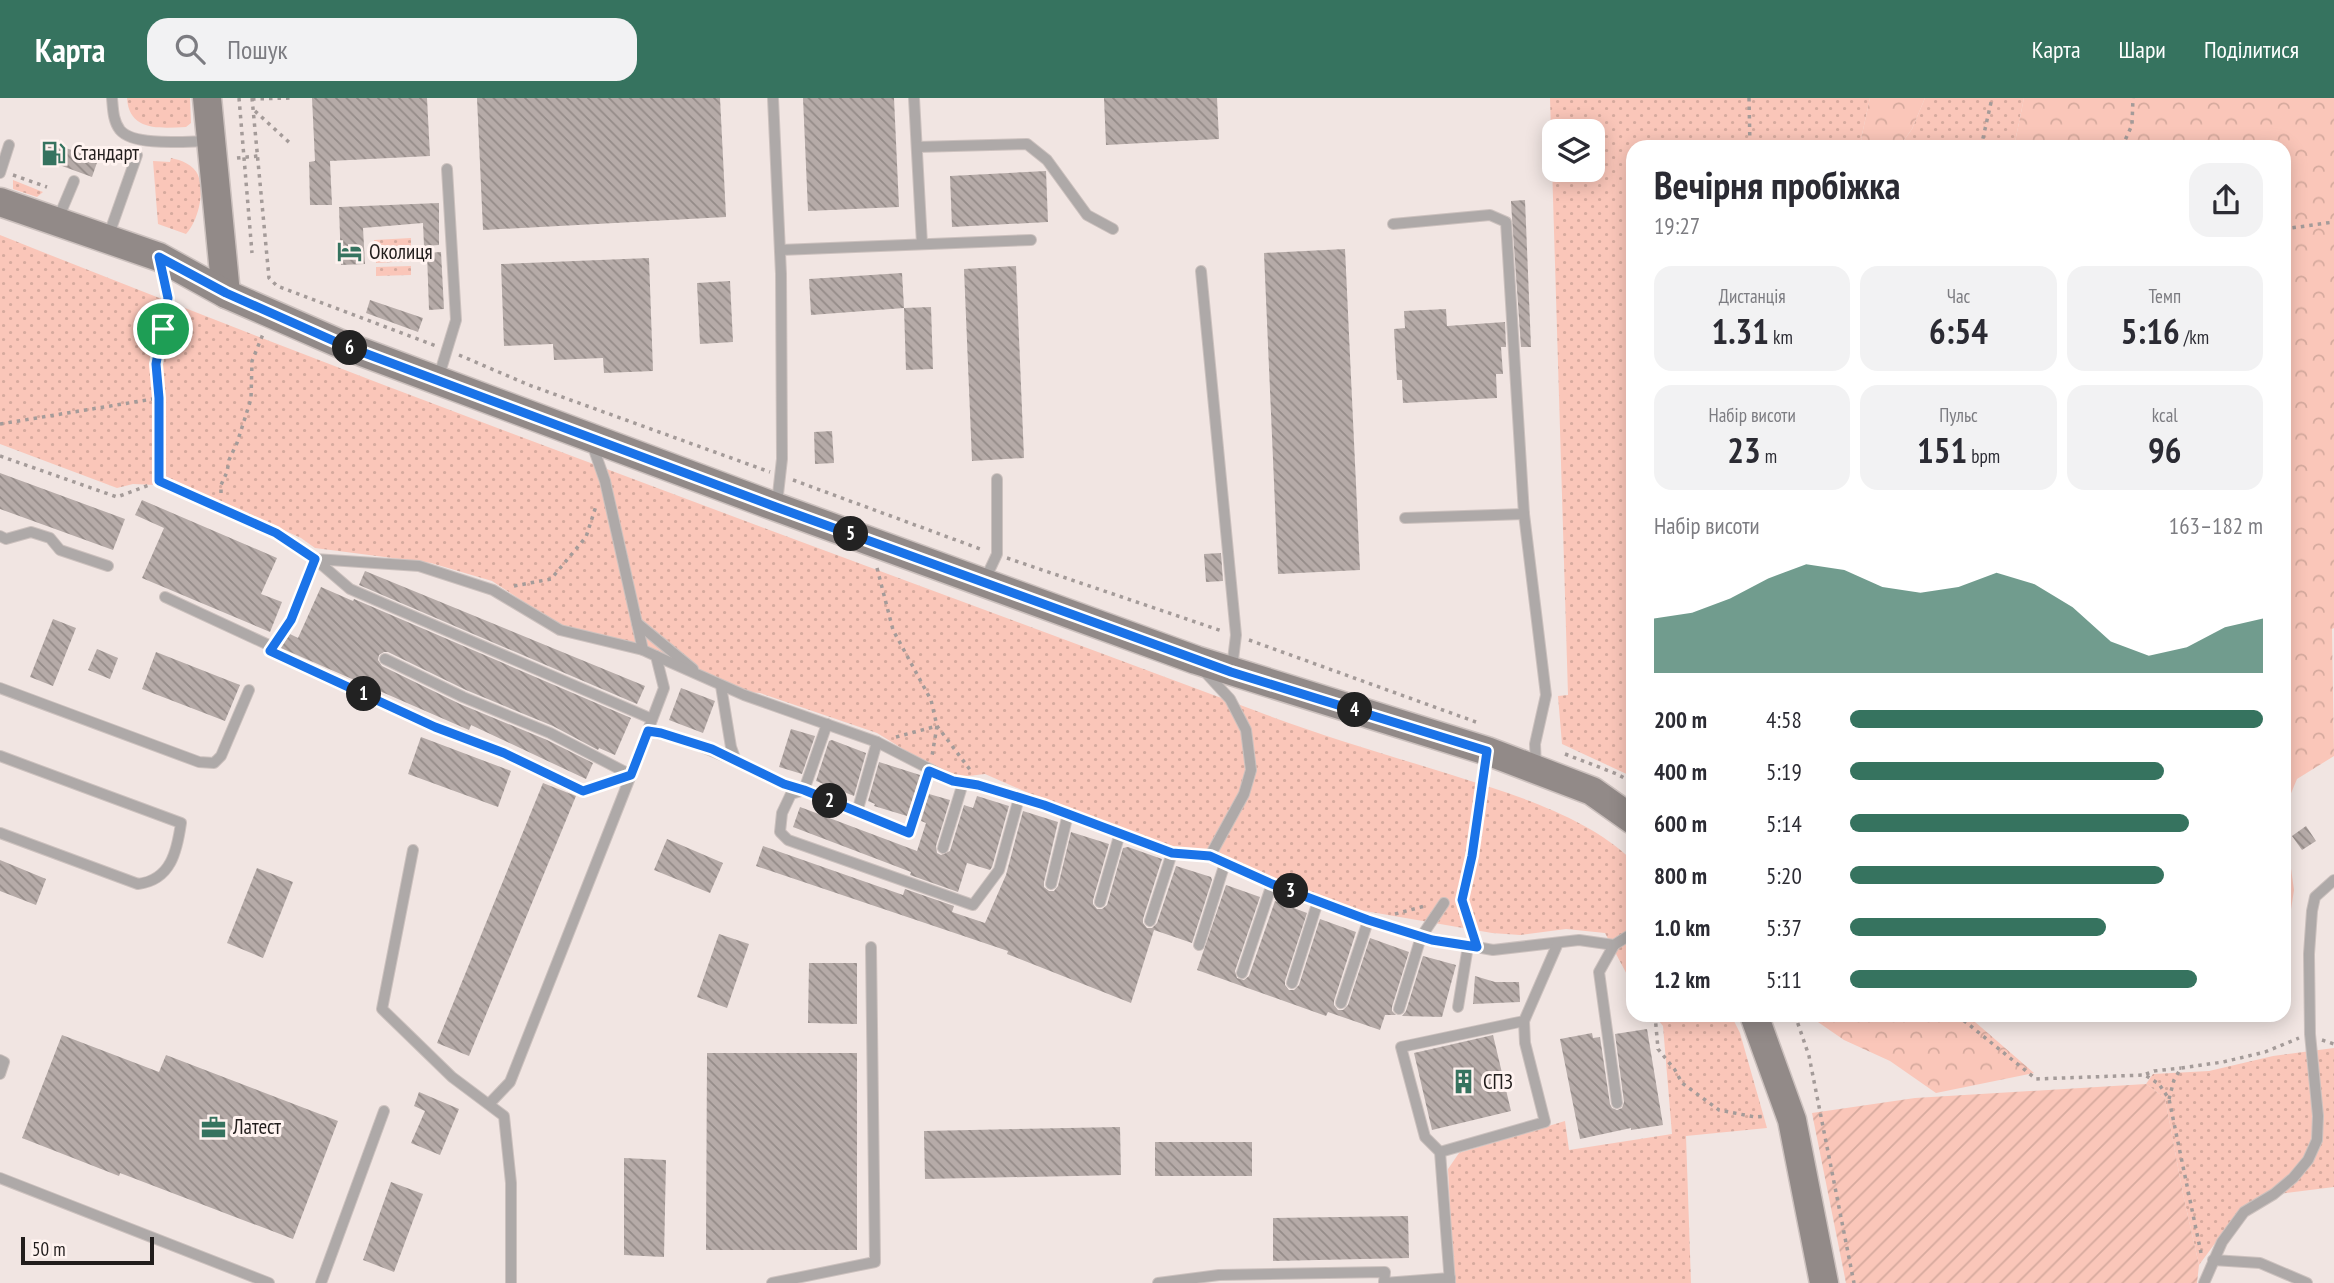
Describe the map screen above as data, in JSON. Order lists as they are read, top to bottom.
{
  "places": {
    "fuel station": ["Стандарт"],
    "hotel": ["Околиця"],
    "building": ["СПЗ"],
    "office": ["Латест"]
  },
  "scale_bar": "50 m",
  "page": {
    "header": "Карта",
    "search": "Пошук",
    "nav": ["Карта", "Шари", "Поділитися"],
    "heading": ["Вечірня пробіжка", "19:27"],
    "stats": [
      ["Дистанція", "1.31 km"],
      ["Час", "6:54"],
      ["Темп", "5:16 /km"],
      ["Набір висоти", "23 m"],
      ["Пульс", "151 bpm"],
      ["kcal", "96"]
    ],
    "pins": [
      "6",
      "5",
      "1",
      "4",
      "2",
      "3"
    ],
    "chart": ["Набір висоти", "163–182 m"],
    "list": [
      {
        "name": "200 m",
        "note": "4:58"
      },
      {
        "name": "400 m",
        "note": "5:19"
      },
      {
        "name": "600 m",
        "note": "5:14"
      },
      {
        "name": "800 m",
        "note": "5:20"
      },
      {
        "name": "1.0 km",
        "note": "5:37"
      },
      {
        "name": "1.2 km",
        "note": "5:11"
      }
    ],
    "scale": "50 m"
  }
}
